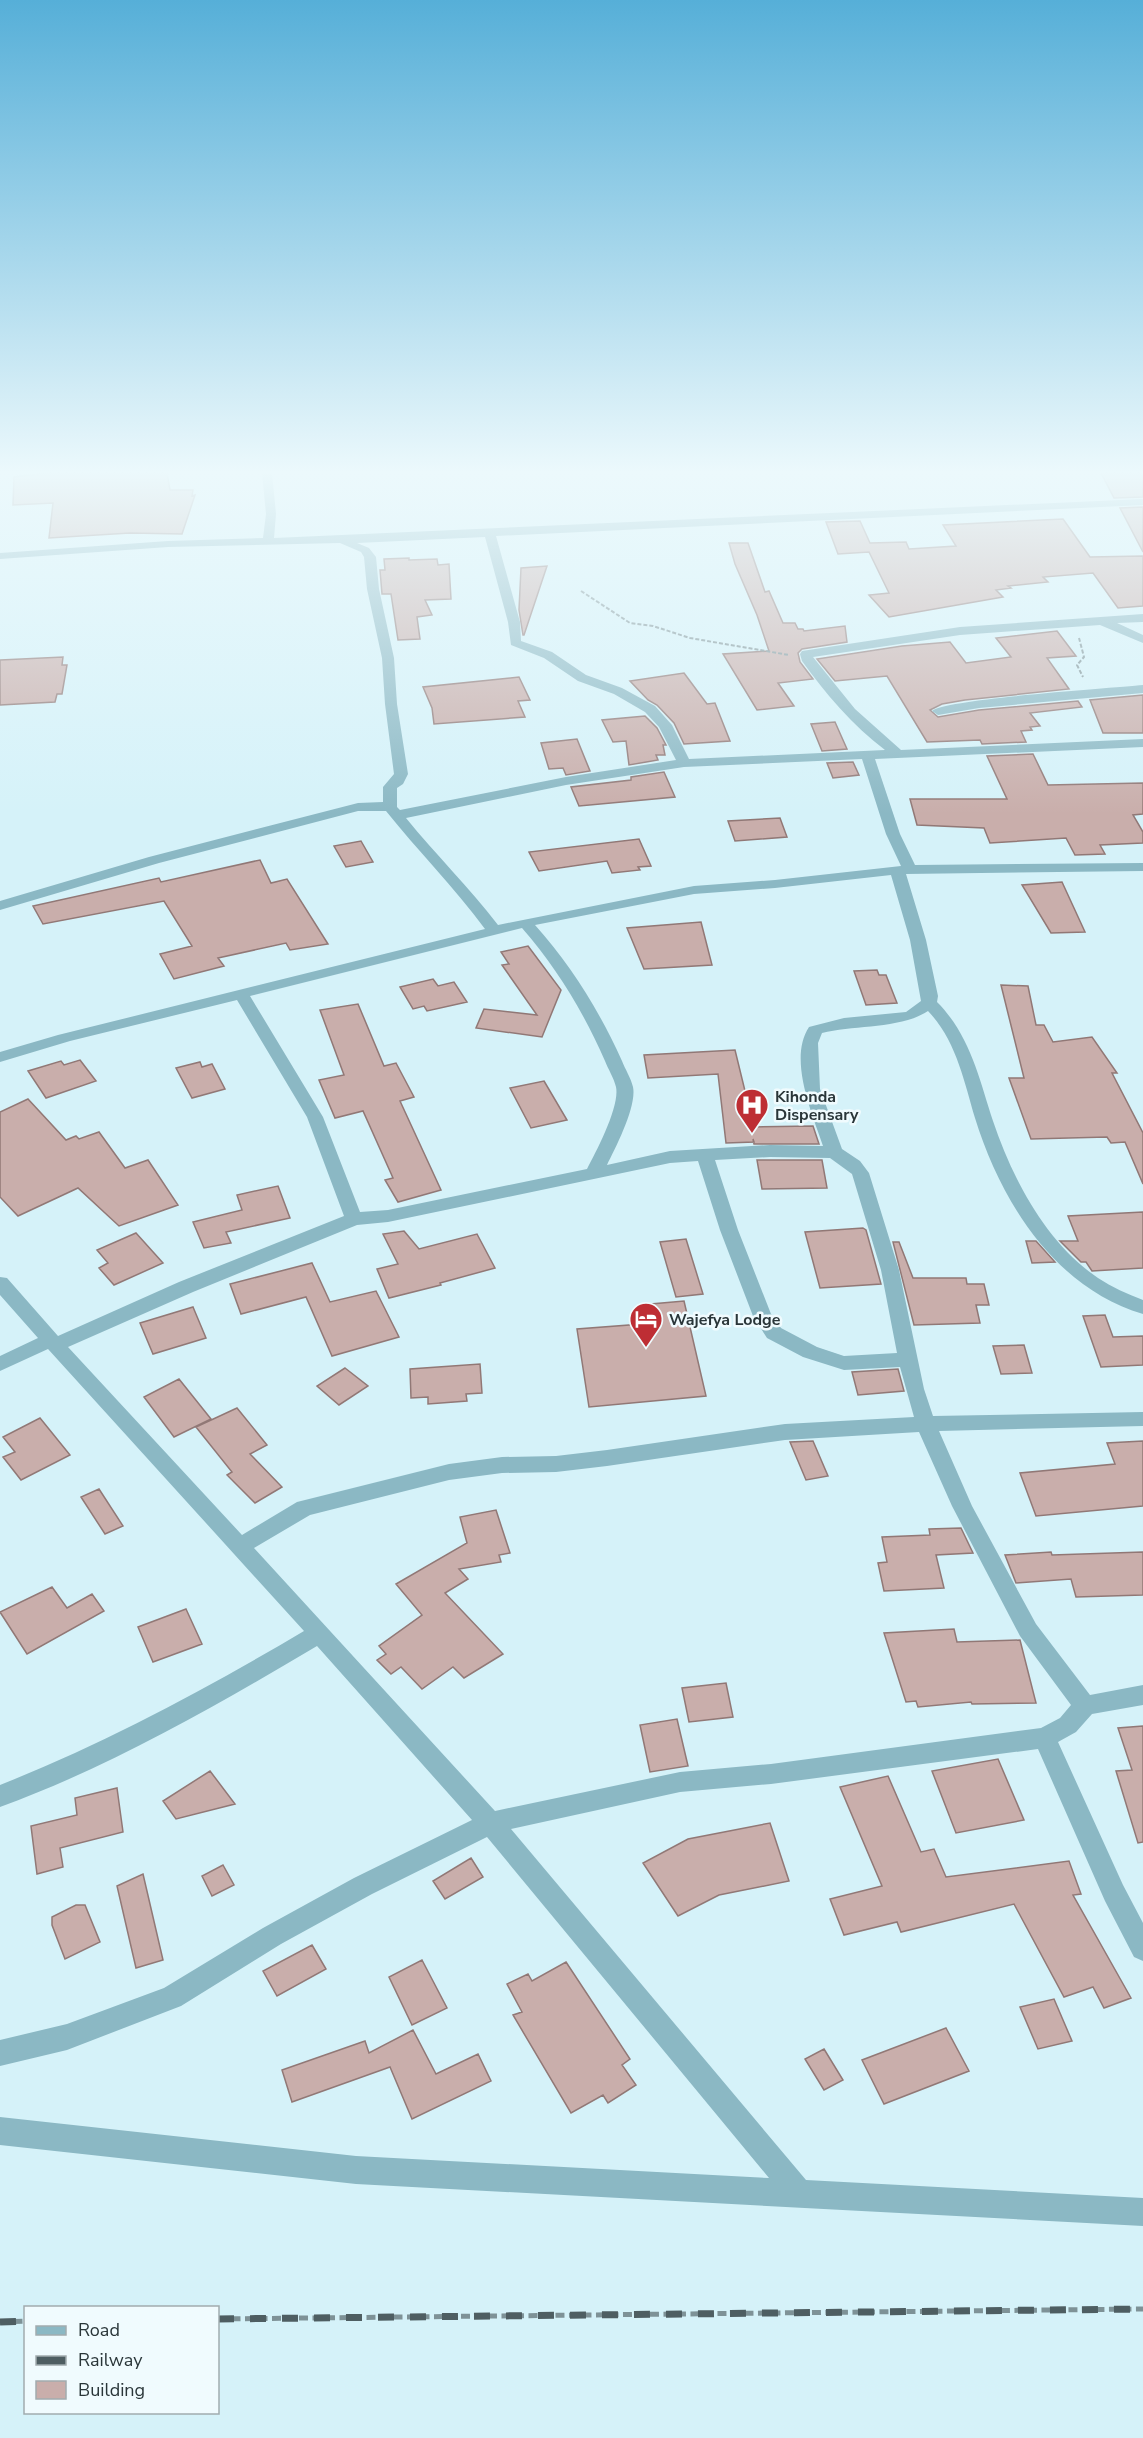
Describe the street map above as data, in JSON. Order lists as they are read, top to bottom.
{
  "places": {
    "hospital": ["Kihonda Dispensary"],
    "hotel": ["Wajefya Lodge"]
  },
  "legend": ["Road", "Railway", "Building"]
}
